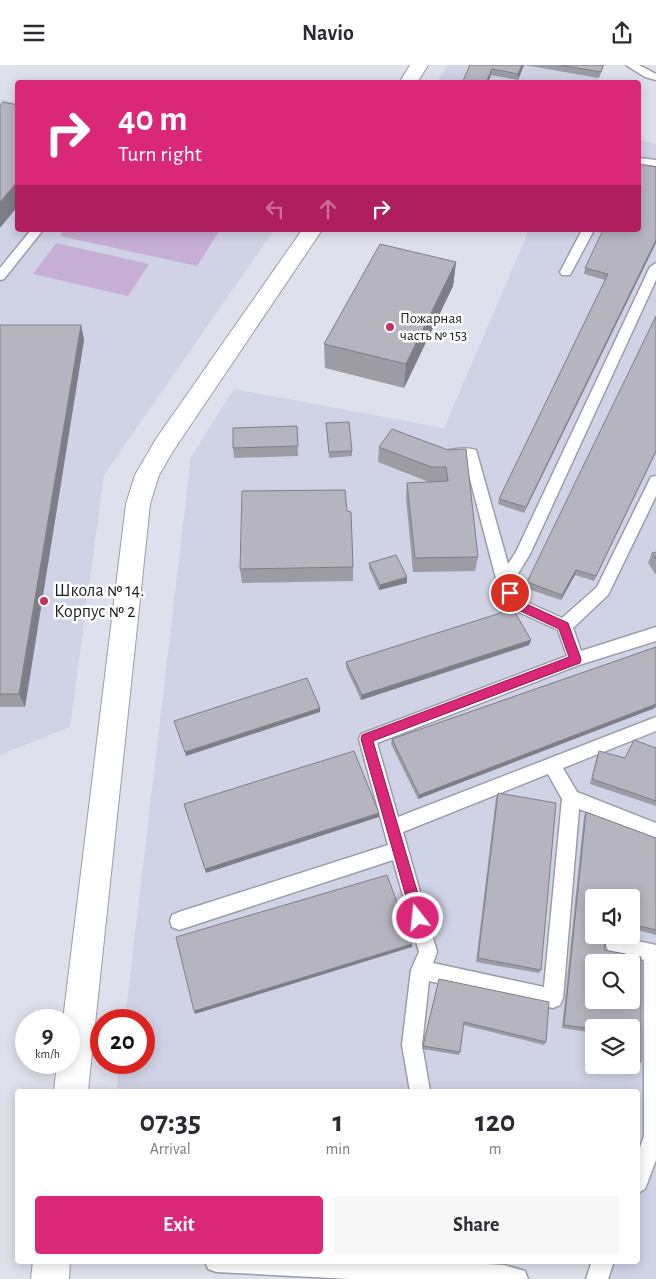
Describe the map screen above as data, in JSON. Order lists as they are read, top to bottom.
{
  "places": ["Пожарная часть № 153", "Школа № 14. Корпус № 2"],
  "page": {
    "header": "Navio",
    "turn": ["40 m", "Turn right"],
    "speed": "9 km/h",
    "limit": "20",
    "eta": [
      "07:35",
      "Arrival",
      "1",
      "min",
      "120",
      "m"
    ],
    "buttons": ["Exit", "Share"]
  }
}
